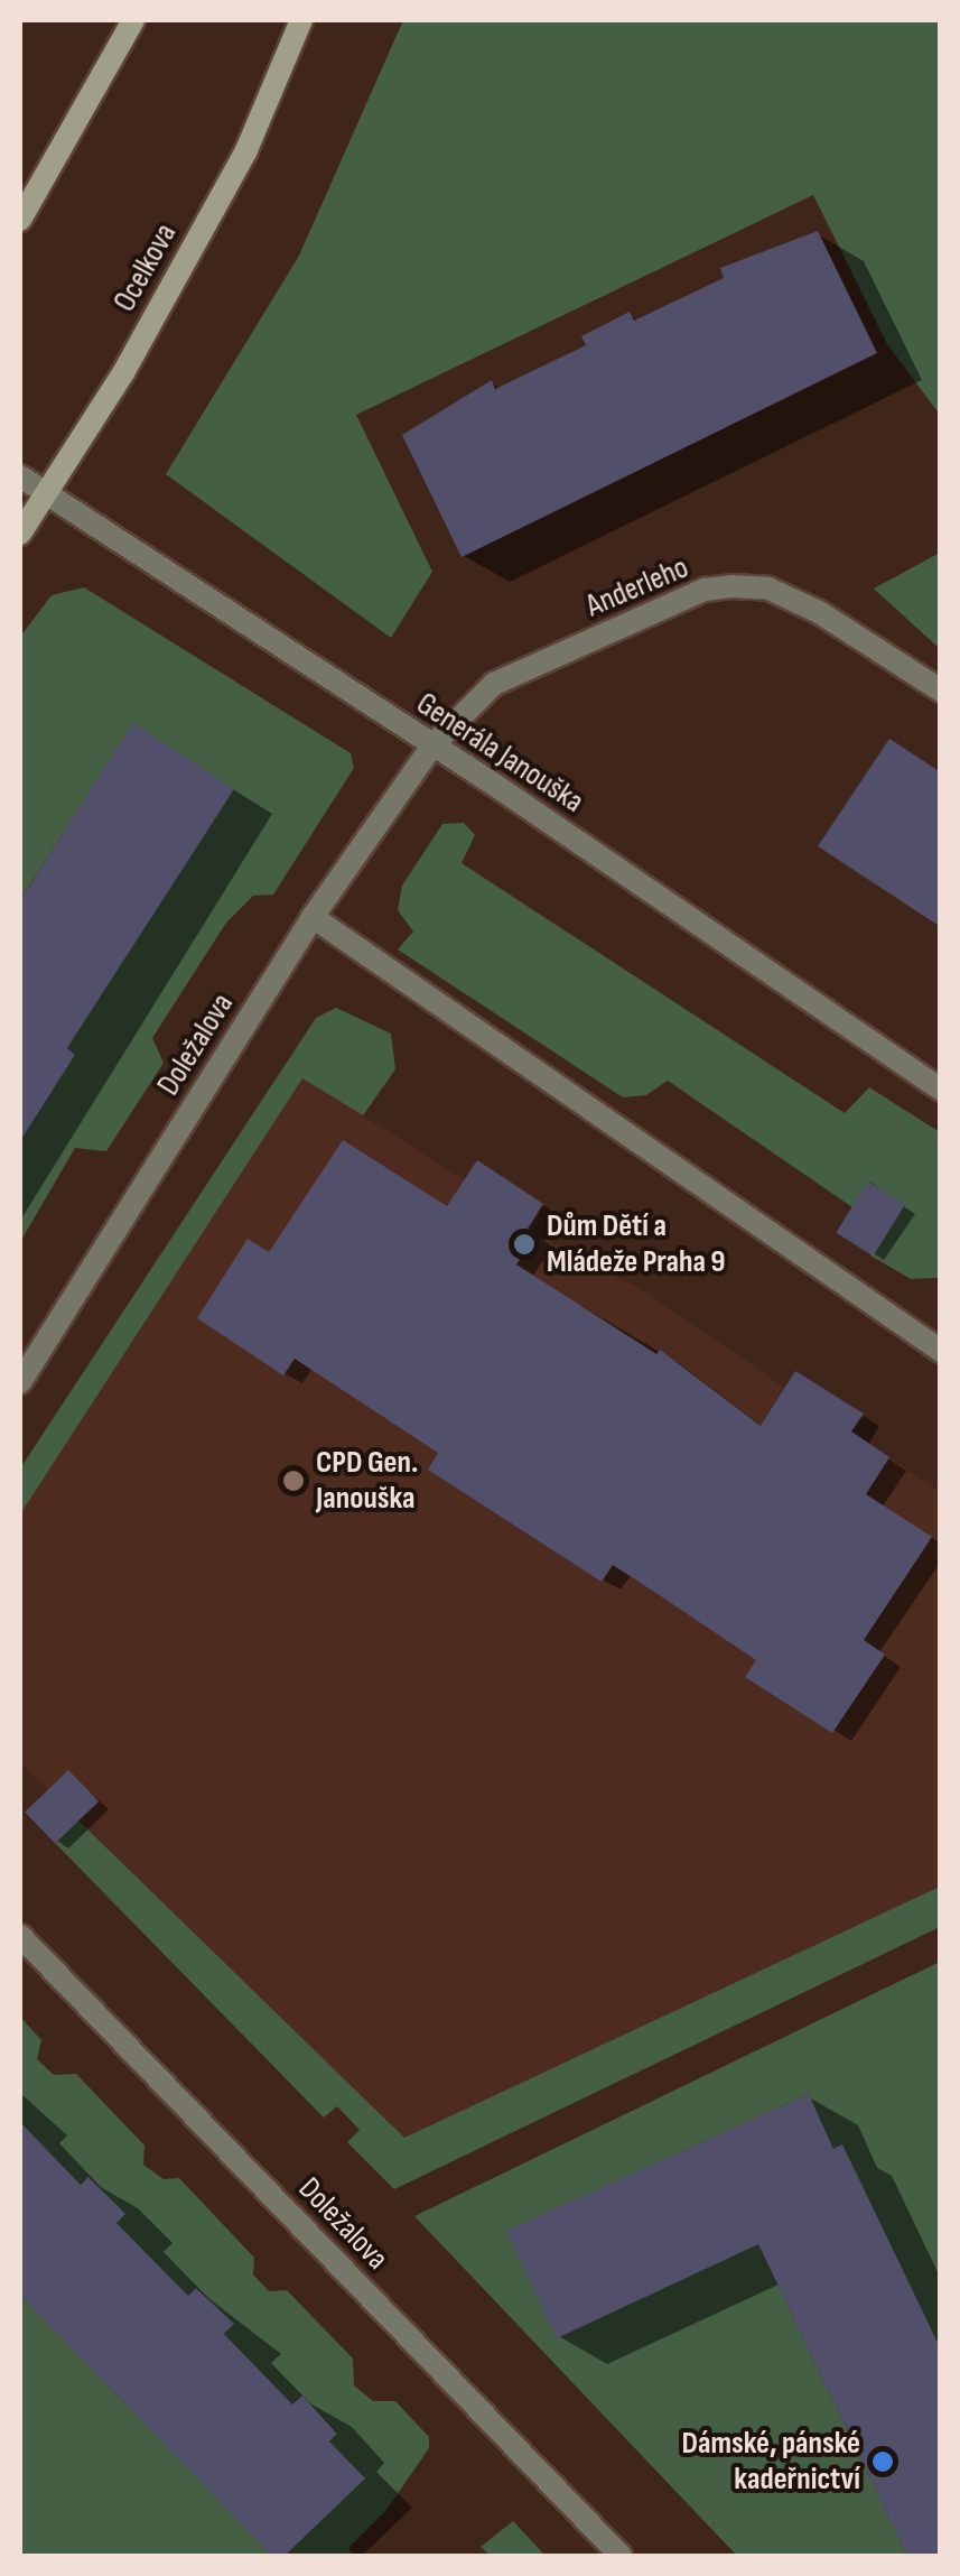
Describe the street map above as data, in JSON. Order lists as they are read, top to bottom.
{
  "streets": {
    "street": [
      "Ocelkova",
      "Anderleho",
      "Generála Janouška",
      "Doležalova"
    ]
  },
  "crossings": [
    ["Ocelkova", "Generála Janouška"],
    ["Anderleho", "Generála Janouška"],
    ["Anderleho", "Doležalova"],
    ["Generála Janouška", "Doležalova"]
  ],
  "places": ["Dům Dětí a Mládeže Praha 9", "CPD Gen. Janouška", "Dámské, pánské kadeřnictví"]
}
